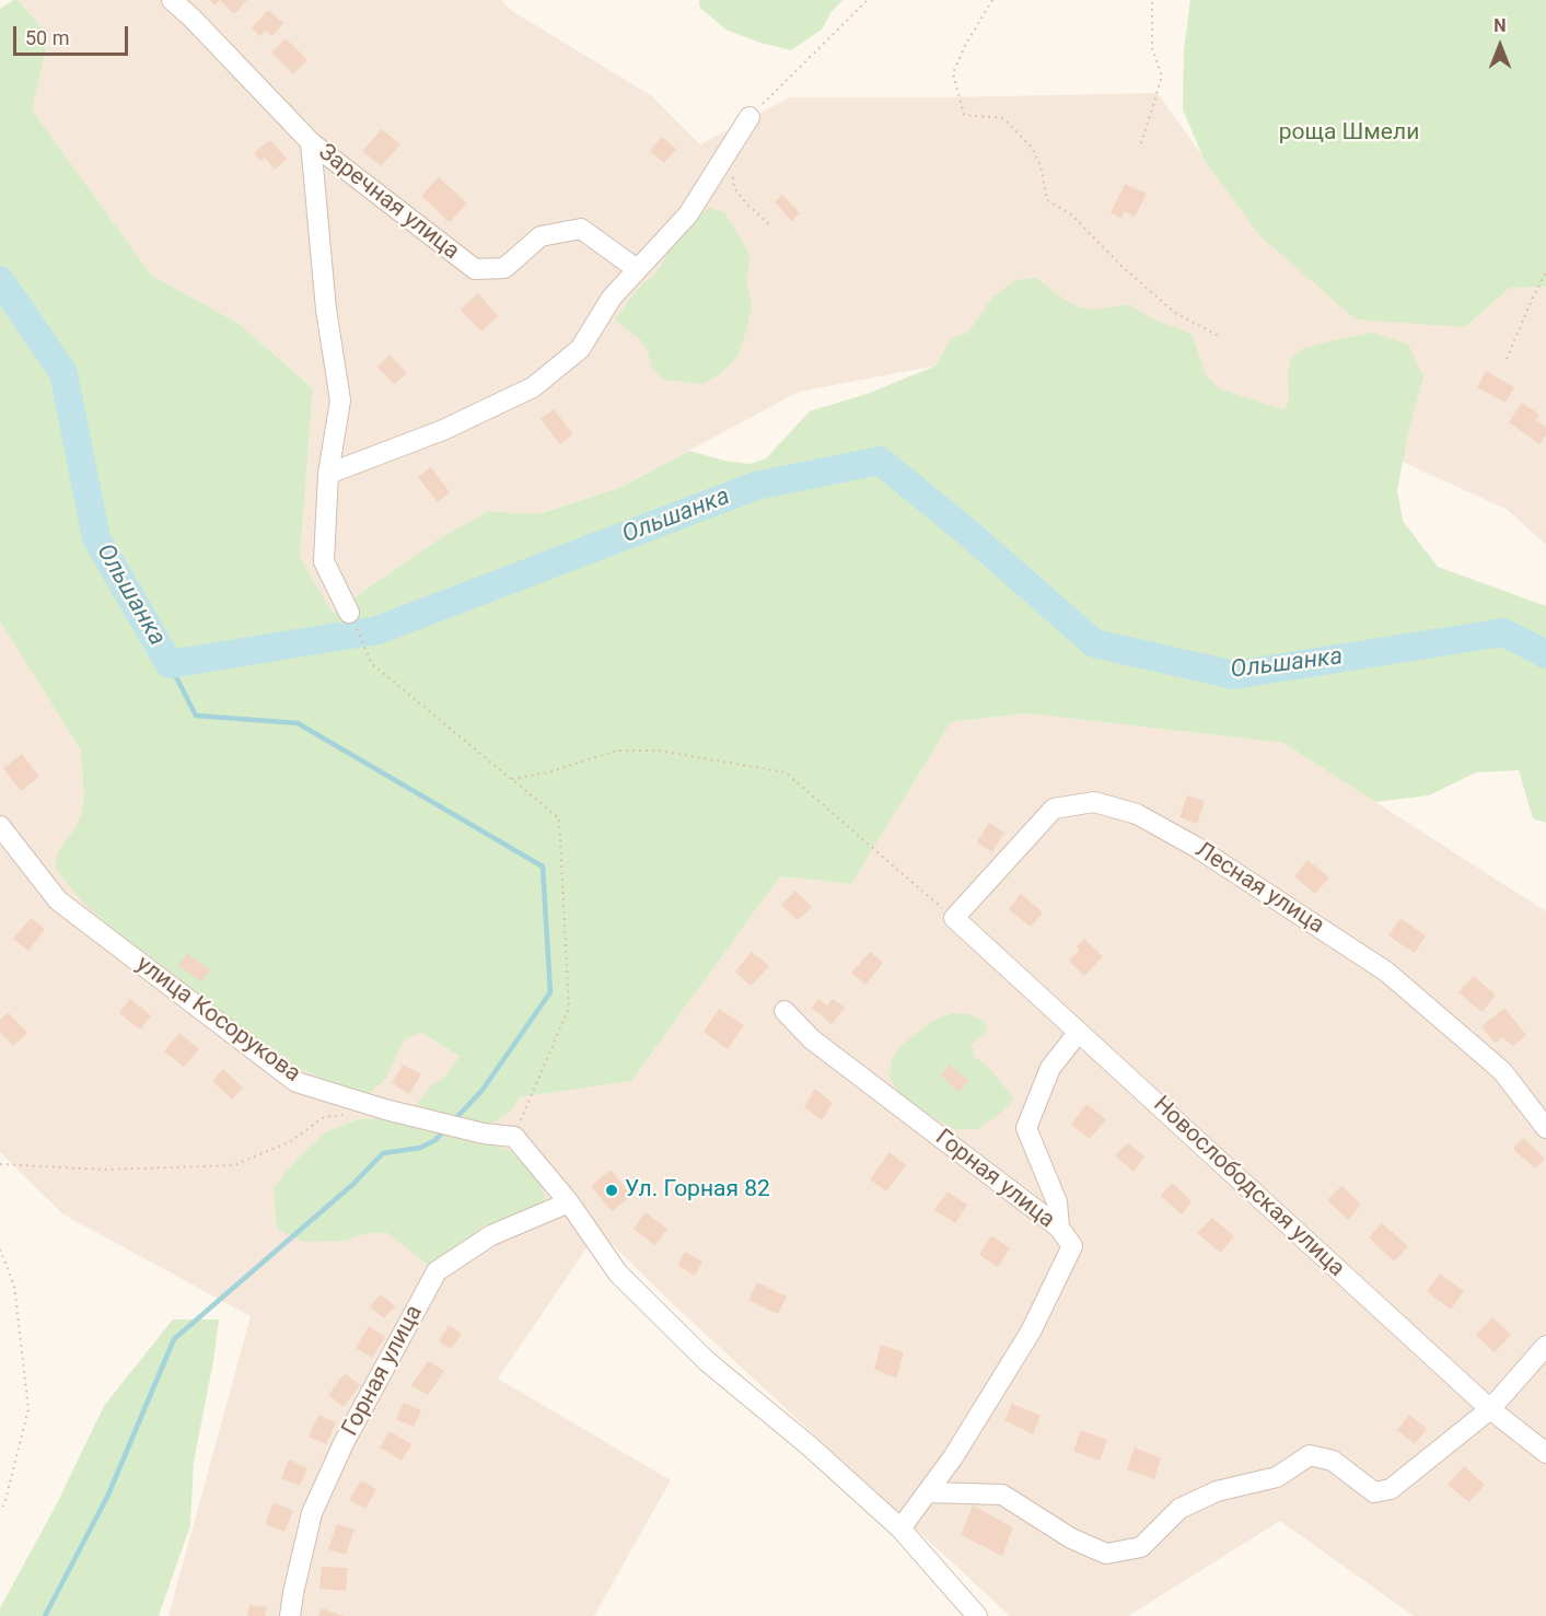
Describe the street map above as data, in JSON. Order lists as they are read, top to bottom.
{
  "streets": {
    "street": [
      "Заречная улица",
      "Лесная улица",
      "улица Косорукова",
      "Горная улица",
      "Новослободская улица"
    ]
  },
  "crossings": [
    ["Лесная улица", "Новослободская улица"]
  ],
  "water": ["Ольшанка"],
  "parks": ["роща Шмели"],
  "places": ["Ул. Горная 82"],
  "scale_bar": "50 m",
  "north": "top"
}
